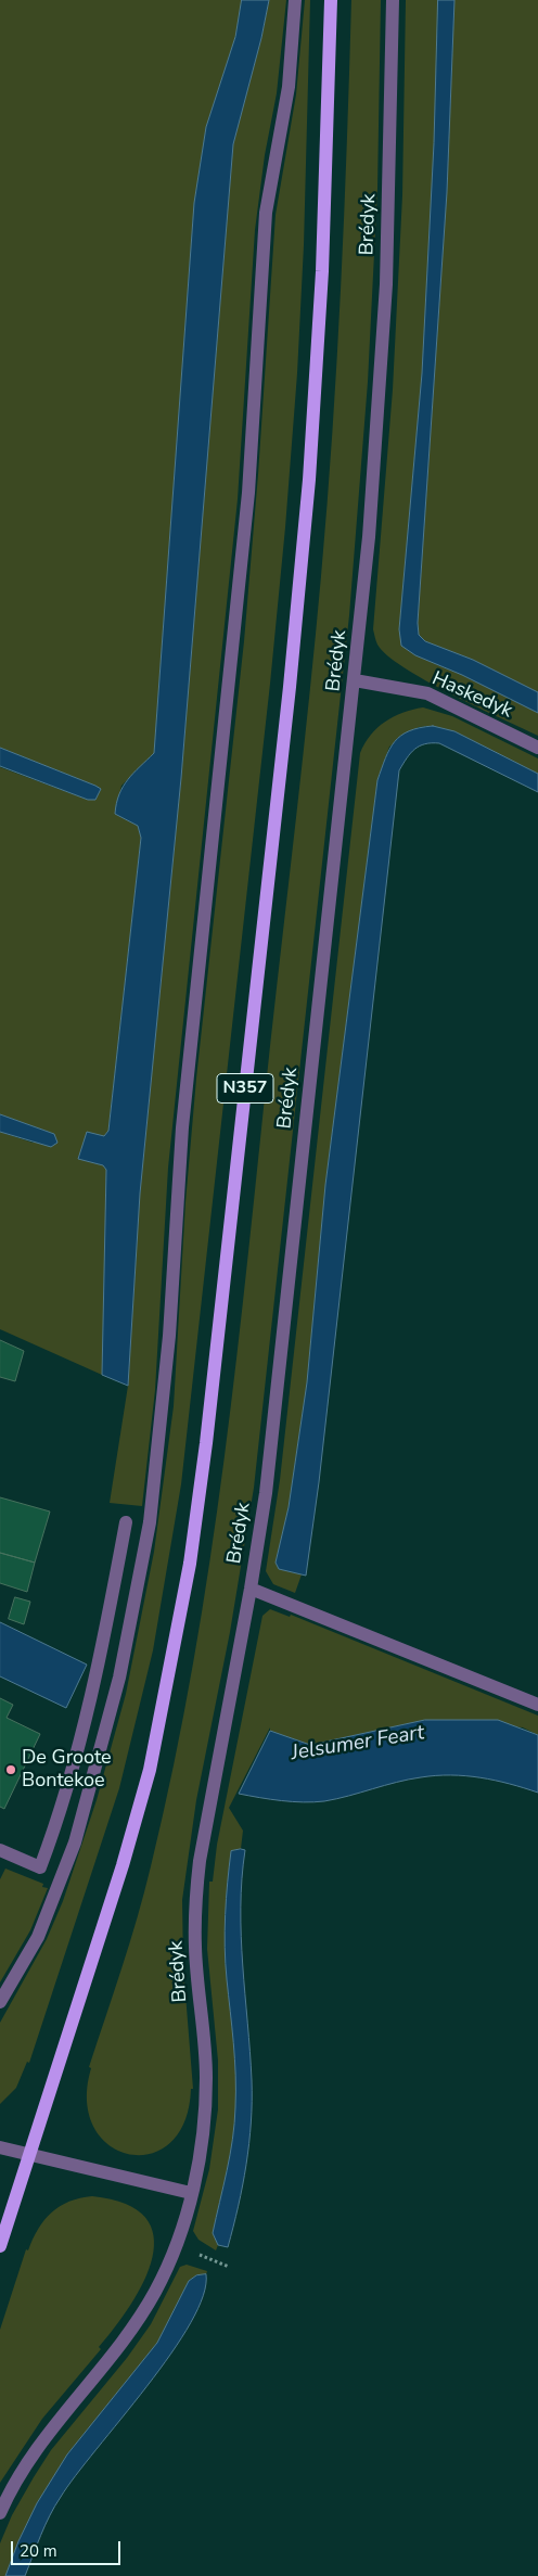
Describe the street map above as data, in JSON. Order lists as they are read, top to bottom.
{
  "streets": {
    "main road": ["N357"],
    "street": ["Brédyk", "Haskedyk"]
  },
  "crossings": [
    ["Brédyk", "Haskedyk"]
  ],
  "water": ["Jelsumer Feart"],
  "places": ["De Groote Bontekoe"],
  "scale_bar": "20 m"
}
